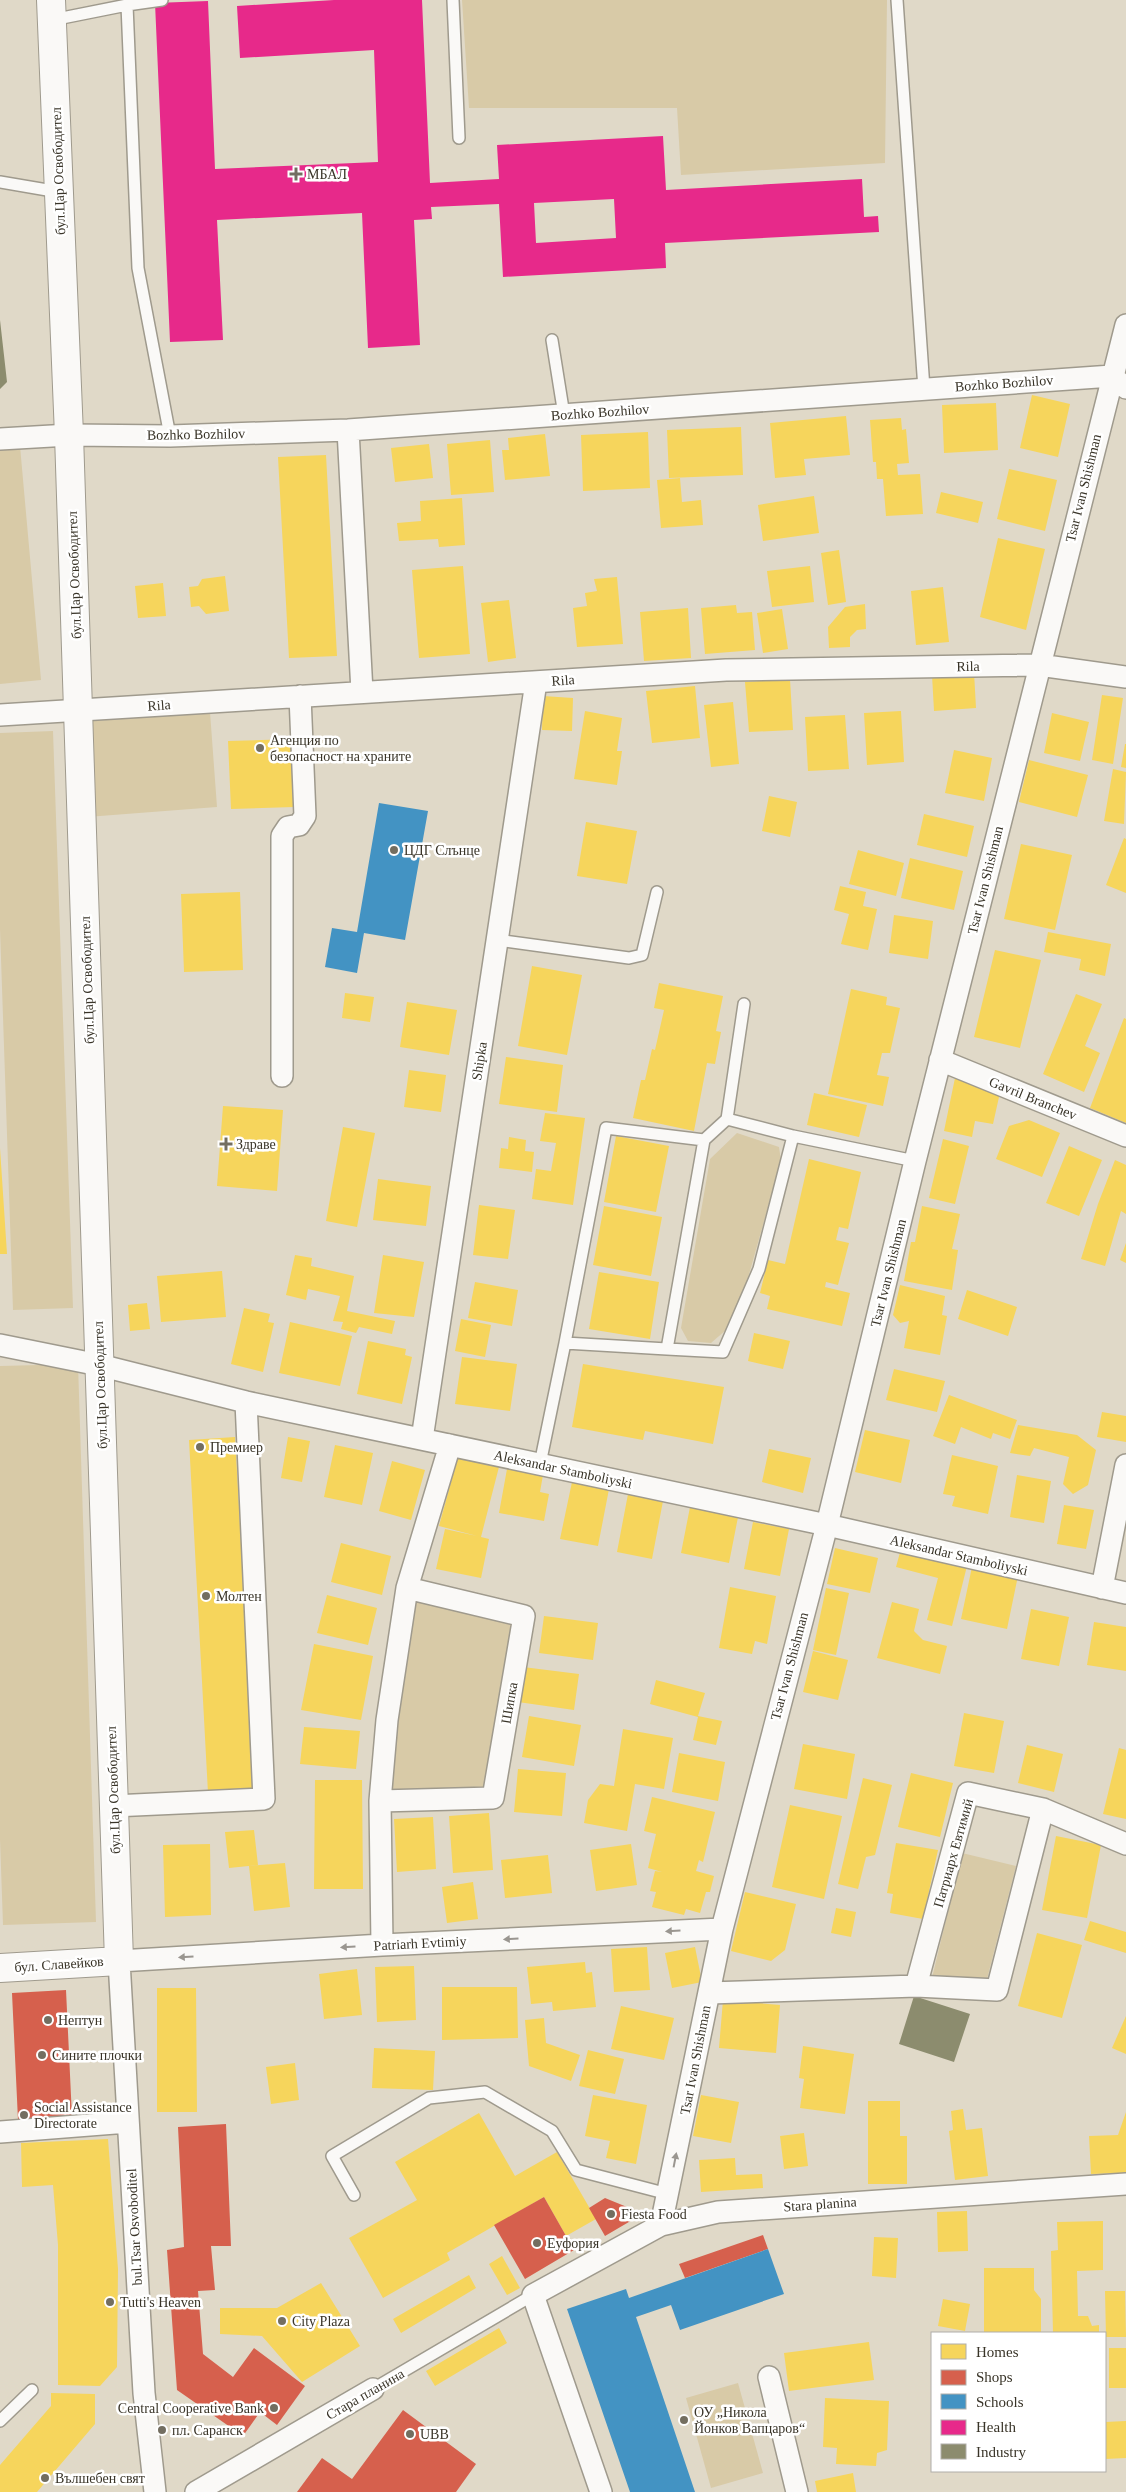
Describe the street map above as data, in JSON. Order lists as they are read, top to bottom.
{
  "streets": {
    "street": [
      "бул.Цар Освободител",
      "Bozhko Bozhilov",
      "Tsar Ivan Shishman",
      "Rila",
      "Shipka",
      "Gavril Branchev",
      "Aleksandar Stamboliyski",
      "Шипка",
      "Патриарх Евтимий",
      "Patriarh Evtimiy",
      "бул. Славейков",
      "Stara planina",
      "bul.Tsar Osvoboditel",
      "Стара планина"
    ]
  },
  "crossings": [
    ["бул.Цар Освободител", "Bozhko Bozhilov"],
    ["бул.Цар Освободител", "Rila"],
    ["бул.Цар Освободител", "Aleksandar Stamboliyski"],
    ["бул.Цар Освободител", "Patriarh Evtimiy"],
    ["бул.Цар Освободител", "бул. Славейков"],
    ["бул.Цар Освободител", "bul.Tsar Osvoboditel"],
    ["Bozhko Bozhilov", "Tsar Ivan Shishman"],
    ["Tsar Ivan Shishman", "Rila"],
    ["Tsar Ivan Shishman", "Gavril Branchev"],
    ["Tsar Ivan Shishman", "Aleksandar Stamboliyski"],
    ["Tsar Ivan Shishman", "Patriarh Evtimiy"],
    ["Tsar Ivan Shishman", "Stara planina"],
    ["Rila", "Shipka"],
    ["Shipka", "Aleksandar Stamboliyski"],
    ["Patriarh Evtimiy", "бул. Славейков"],
    ["Patriarh Evtimiy", "bul.Tsar Osvoboditel"],
    ["бул. Славейков", "bul.Tsar Osvoboditel"],
    ["Stara planina", "Стара планина"]
  ],
  "one_way": ["Patriarh Evtimiy"],
  "places": {
    "health": ["МБАЛ", "Здраве"],
    "other": [
      "Агенция по безопасност на храните",
      "ЦДГ Слънце",
      "Премиер",
      "Молтен",
      "Нептун",
      "Сините плочки",
      "Social Assistance Directorate",
      "Fiesta Food",
      "Еуфория",
      "Tutti's Heaven",
      "City Plaza",
      "Central Cooperative Bank",
      "ОУ „Никола Йонков Вапцаров“",
      "пл. Саранск",
      "UBB",
      "Вълшебен свят"
    ]
  },
  "legend": [
    "Homes",
    "Shops",
    "Schools",
    "Health",
    "Industry"
  ]
}
